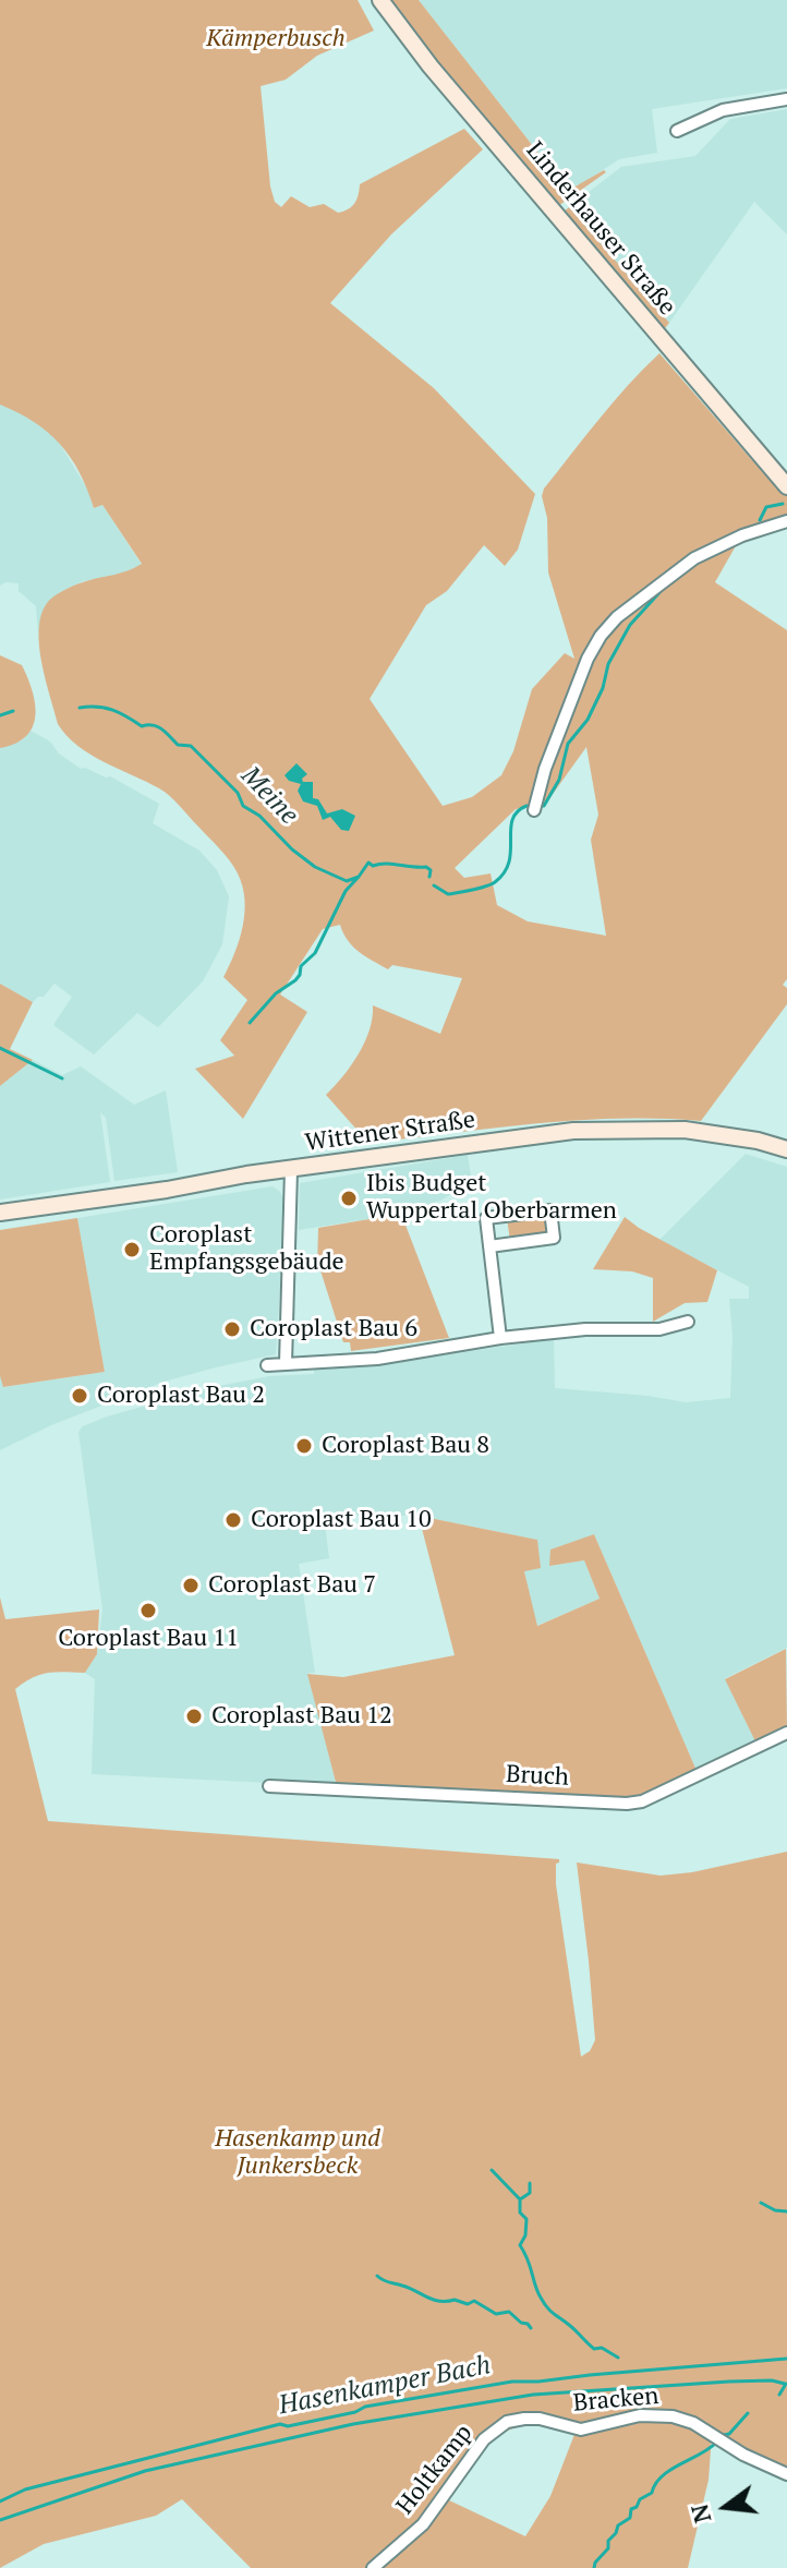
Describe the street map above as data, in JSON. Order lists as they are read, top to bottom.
{
  "streets": {
    "main road": ["Linderhauser Straße", "Wittener Straße"],
    "street": ["Bruch", "Bracken", "Holtkamp"]
  },
  "crossings": [
    ["Bracken", "Holtkamp"]
  ],
  "water": ["Meine", "Hasenkamper Bach"],
  "parks": ["Kämperbusch", "Hasenkamp und Junkersbeck"],
  "places": [
    "Ibis Budget Wuppertal Oberbarmen",
    "Coroplast Empfangsgebäude",
    "Coroplast Bau 6",
    "Coroplast Bau 2",
    "Coroplast Bau 8",
    "Coroplast Bau 10",
    "Coroplast Bau 7",
    "Coroplast Bau 11",
    "Coroplast Bau 12"
  ],
  "north": "left"
}
